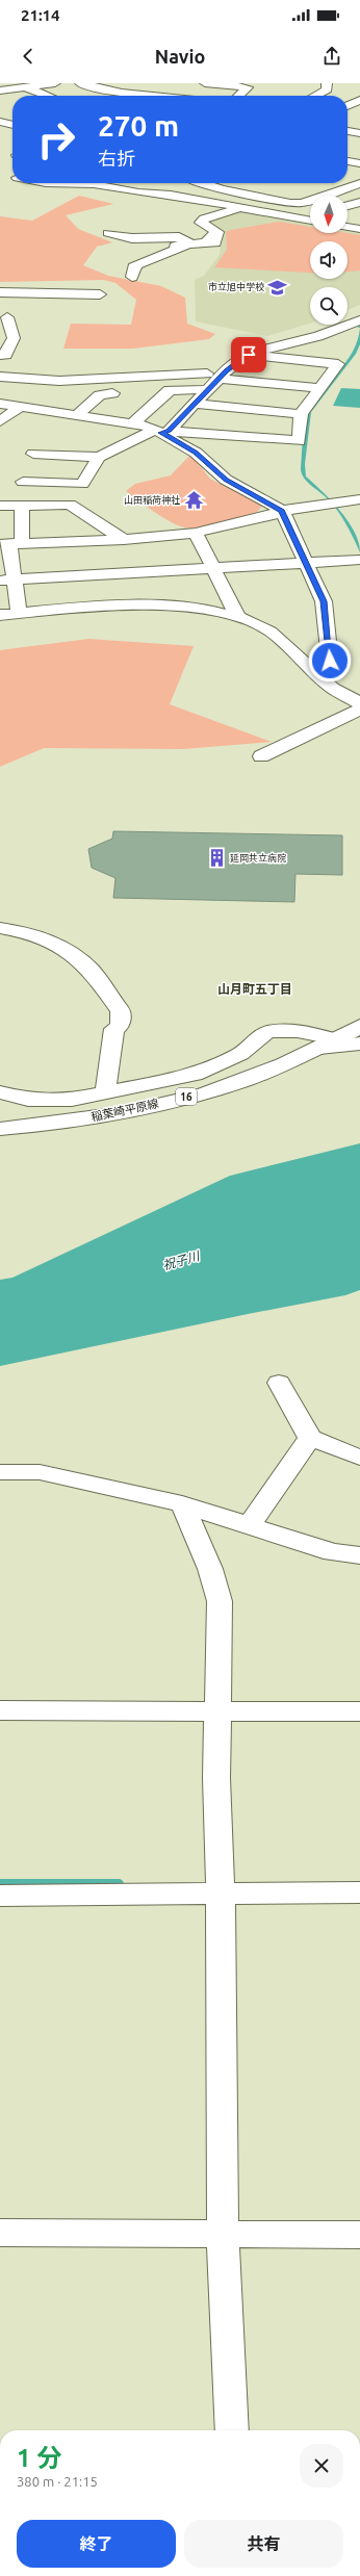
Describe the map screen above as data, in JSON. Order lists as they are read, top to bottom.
{
  "streets": {
    "street": ["16", "稲葉崎平原線"]
  },
  "districts": ["山月町五丁目"],
  "water": ["祝子川"],
  "places": {
    "school or university": ["市立旭中学校"],
    "temple": ["山田稲荷神社"],
    "building": ["延岡共立病院"]
  },
  "north": "bottom",
  "page": {
    "status": "21:14",
    "header": "Navio",
    "turn": ["270 m", "右折"],
    "heading": ["1 分", "380 m · 21:15"],
    "buttons": ["終了", "共有"]
  }
}
